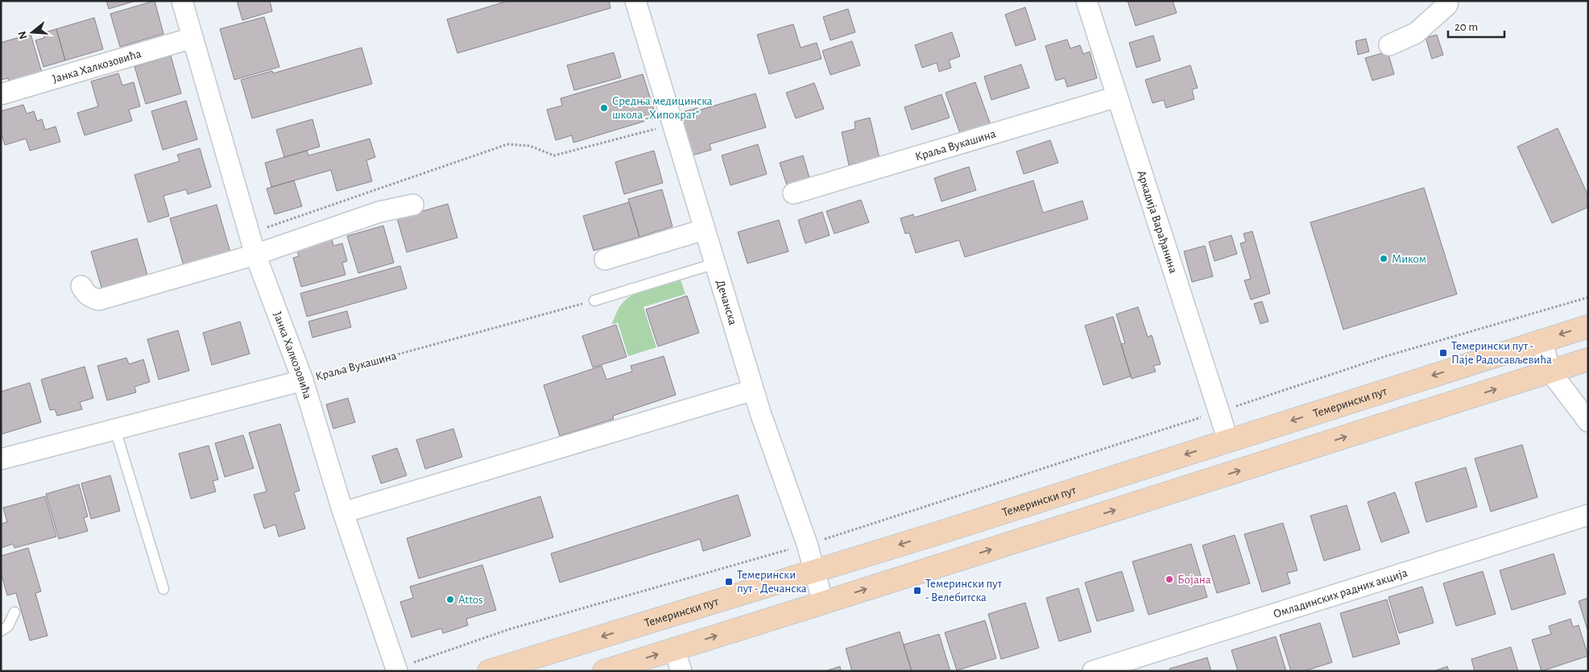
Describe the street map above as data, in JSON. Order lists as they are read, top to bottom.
{
  "streets": {
    "main road": ["Темерински пут"],
    "street": [
      "Јанка Халкозовића",
      "Краља Вукашина",
      "Аркадија Варађанина",
      "Дечанска",
      "Омладинских радних акција"
    ]
  },
  "crossings": [
    ["Јанка Халкозовића", "Краља Вукашина"],
    ["Краља Вукашина", "Аркадија Варађанина"],
    ["Аркадија Варађанина", "Темерински пут"],
    ["Дечанска", "Темерински пут"]
  ],
  "places": {
    "other": [
      "Средња медицинска школа „Хипократ”",
      "Миком",
      "Бојана",
      "Attos"
    ],
    "transit": ["Темерински пут - Паје Радосављевића", "Темерински пут - Дечанска", "Темерински пут - Велебитска"]
  },
  "scale_bar": "20 m",
  "north": "left"
}
